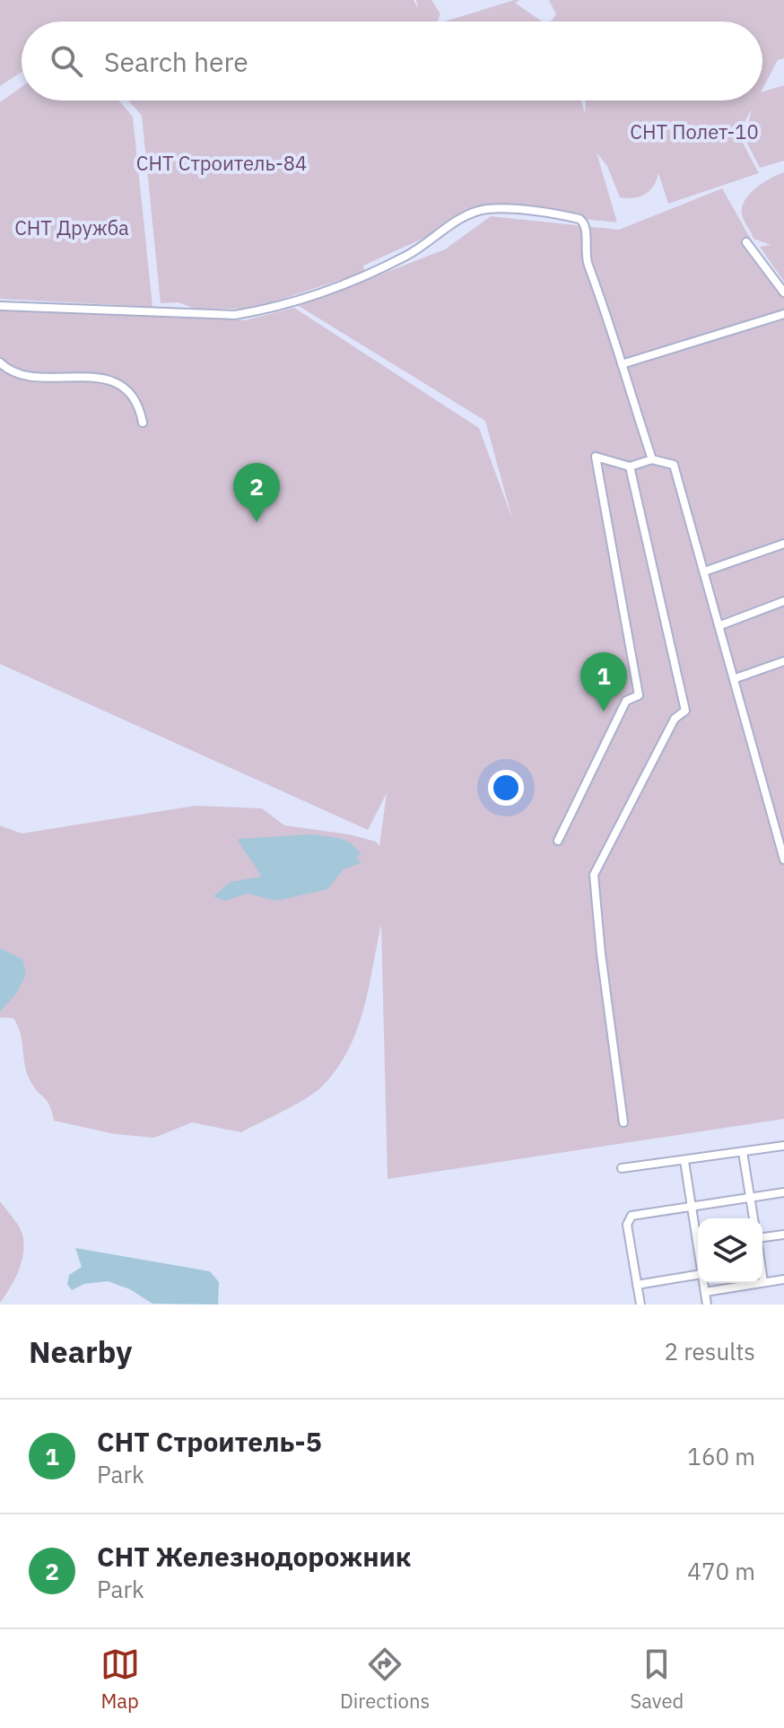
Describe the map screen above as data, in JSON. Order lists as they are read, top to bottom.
{
  "parks": ["СНТ Полет-10", "СНТ Строитель-84", "СНТ Дружба"],
  "page": {
    "search": "Search here",
    "pins": ["2", "1"],
    "heading": ["Nearby", "2 results"],
    "list": [
      {
        "mark": "1",
        "name": "СНТ Строитель-5",
        "note": "Park",
        "value": "160 m"
      },
      {
        "mark": "2",
        "name": "СНТ Железнодорожник",
        "note": "Park",
        "value": "470 m"
      }
    ],
    "nav": ["Map", "Directions", "Saved"]
  }
}
